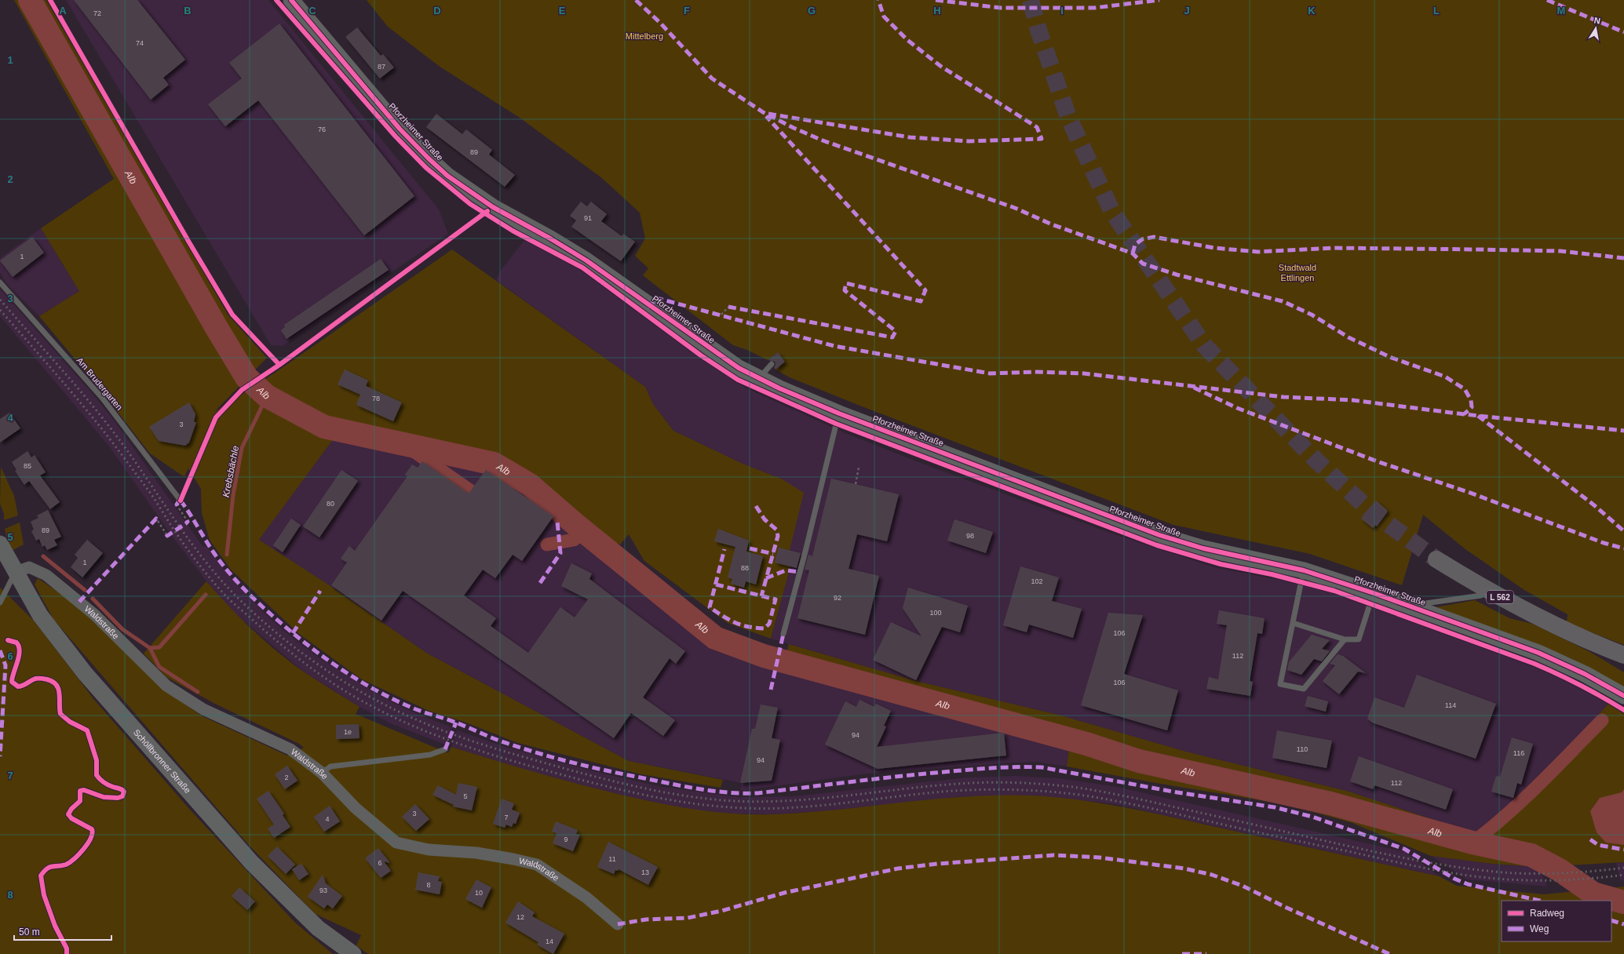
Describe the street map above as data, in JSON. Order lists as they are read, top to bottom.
{
  "streets": {
    "main road": ["Pforzheimer Straße", "L 562", "Schöllbronner Straße"],
    "street": ["Waldstraße"],
    "lane": ["Am Brudergarten"]
  },
  "crossings": [
    ["Waldstraße", "Schöllbronner Straße"]
  ],
  "water": ["Alb", "Krebsbächle"],
  "parks": ["Mittelberg", "Stadtwald Ettlingen"],
  "house_numbers": [
    "72",
    "74",
    "87",
    "76",
    "89",
    "91",
    "1",
    "78",
    "3",
    "85",
    "80",
    "89",
    "98",
    "1",
    "88",
    "102",
    "92",
    "100",
    "106",
    "112",
    "106",
    "114",
    "1e",
    "94",
    "110",
    "116",
    "94",
    "2",
    "112",
    "5",
    "3",
    "7",
    "4",
    "9",
    "11",
    "6",
    "13",
    "8",
    "93",
    "10",
    "12",
    "14"
  ],
  "legend": ["Radweg", "Weg"],
  "scale_bar": "50 m",
  "north": "top",
  "grid": {
    "columns": [
      "A",
      "B",
      "C",
      "D",
      "E",
      "F",
      "G",
      "H",
      "I",
      "J",
      "K",
      "L",
      "M"
    ],
    "rows": [
      "1",
      "2",
      "3",
      "4",
      "5",
      "6",
      "7",
      "8"
    ]
  }
}
